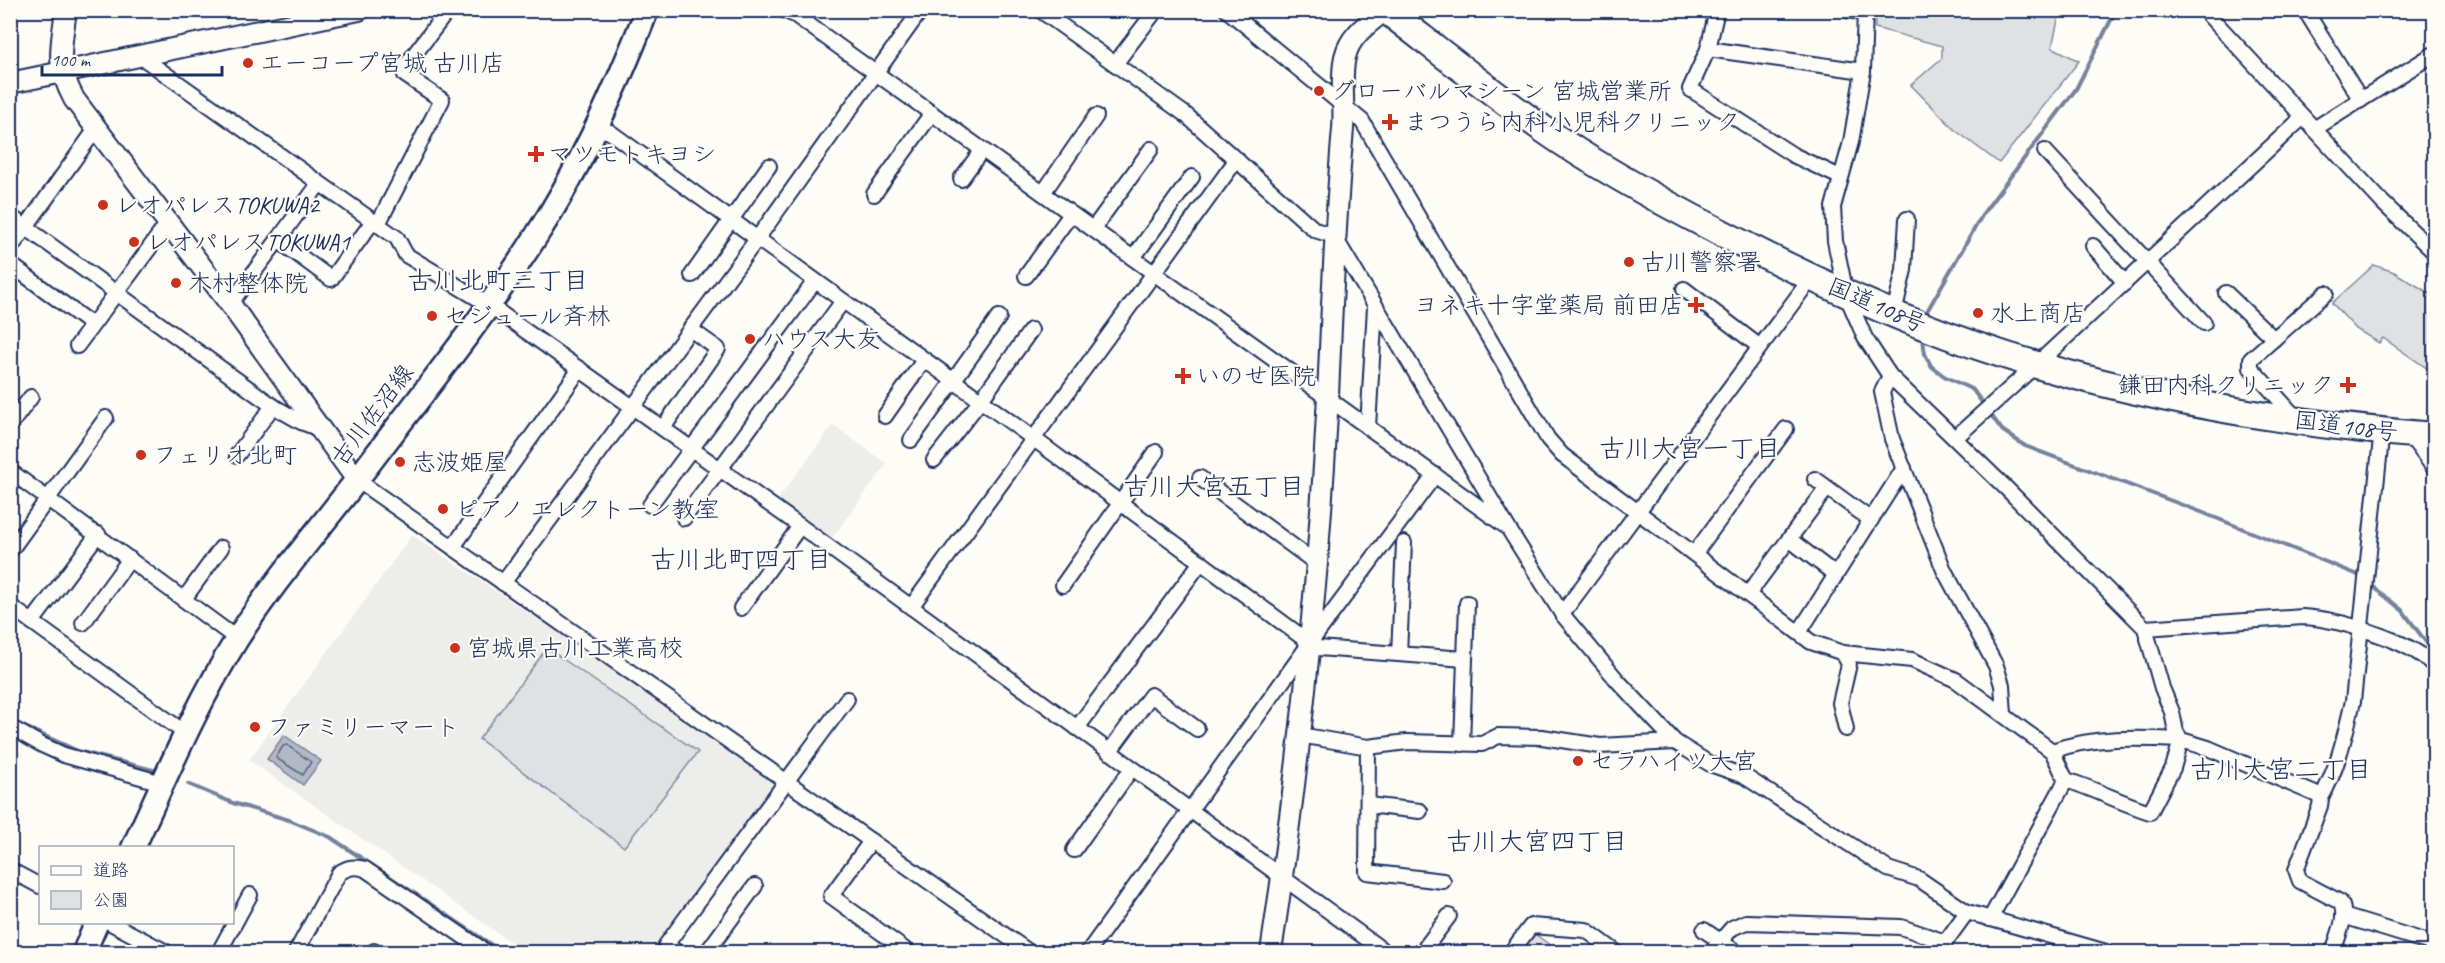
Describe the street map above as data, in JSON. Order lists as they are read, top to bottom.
{
  "streets": {
    "highway": ["国道108号"],
    "main road": ["古川佐沼線"]
  },
  "districts": [
    "古川北町三丁目",
    "古川大宮一丁目",
    "古川大宮五丁目",
    "古川北町四丁目",
    "古川大宮二丁目",
    "古川大宮四丁目"
  ],
  "places": {
    "other": [
      "エーコープ宮城 古川店",
      "グローバルマシーン 宮城営業所",
      "レオパレスTOKUWA2",
      "レオパレスTOKUWA1",
      "古川警察署",
      "木村整体院",
      "水上商店",
      "セジュール斉林",
      "ハウス大友",
      "フェリオ北町",
      "志波姫屋",
      "ピアノ エレクトーン教室",
      "宮城県古川工業高校",
      "ファミリーマート",
      "セラハイツ大宮"
    ],
    "health": [
      "まつうら内科小児科クリニック",
      "マツモトキヨシ",
      "ヨネキ十字堂薬局 前田店",
      "いのせ医院",
      "鎌田内科クリニック"
    ]
  },
  "legend": ["道路", "公園"],
  "scale_bar": "100 m"
}
